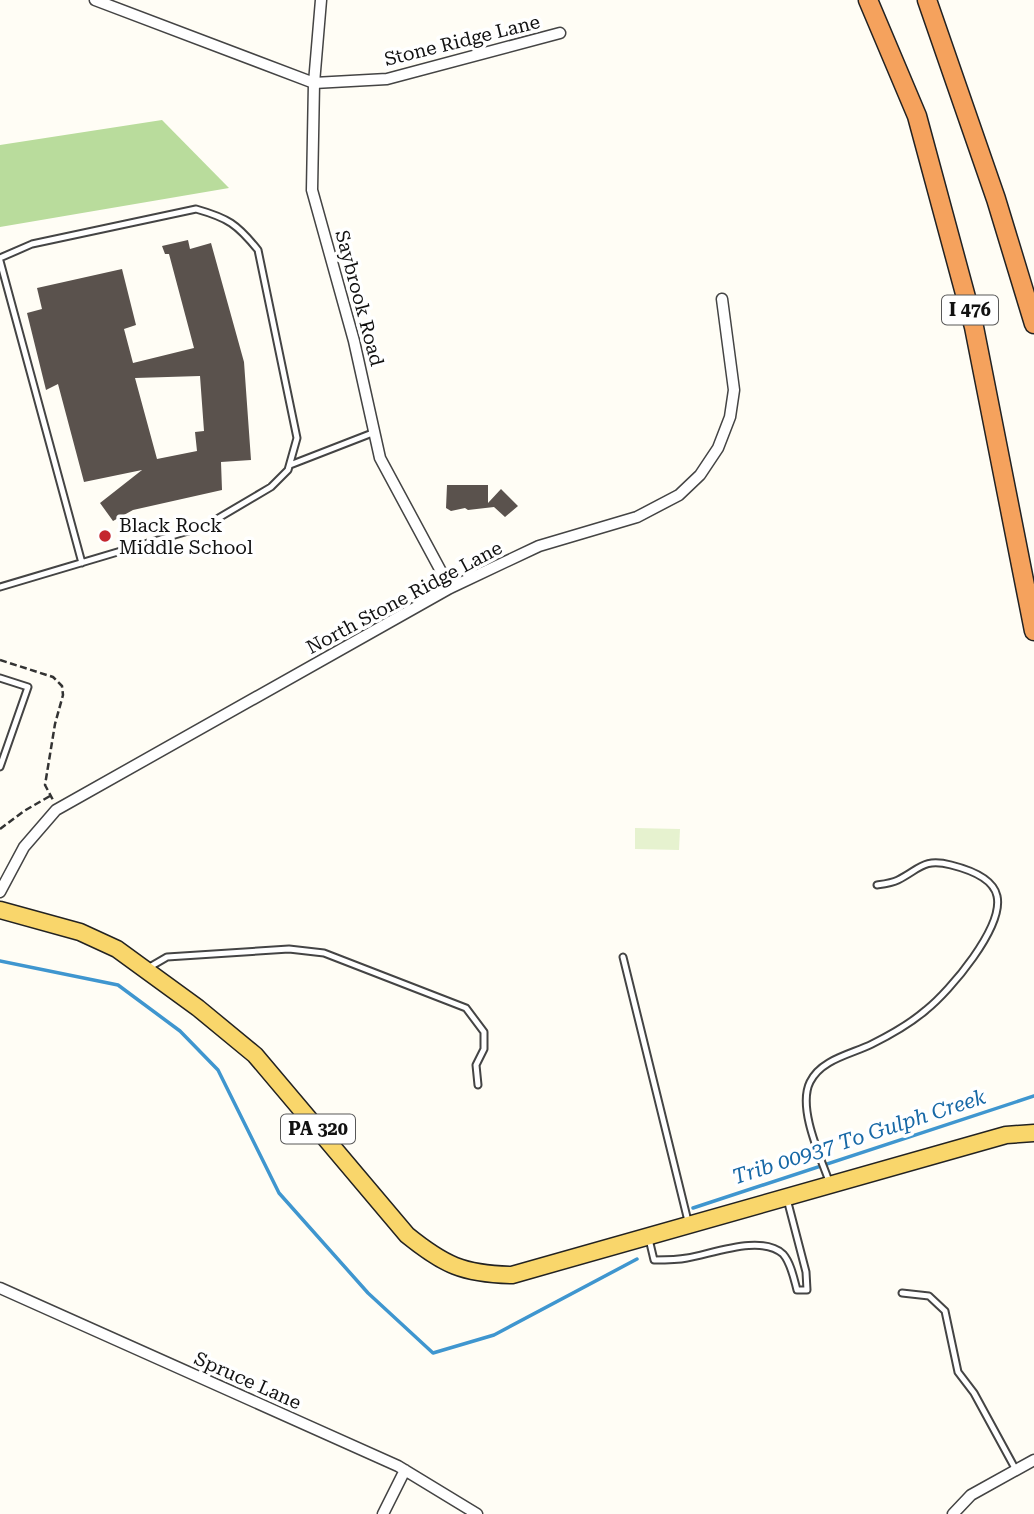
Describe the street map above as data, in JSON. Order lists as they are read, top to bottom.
{
  "streets": {
    "highway": ["I 476"],
    "main road": ["PA 320"],
    "street": [
      "Stone Ridge Lane",
      "Saybrook Road",
      "North Stone Ridge Lane",
      "Spruce Lane"
    ]
  },
  "crossings": [
    ["Stone Ridge Lane", "Saybrook Road"],
    ["Saybrook Road", "North Stone Ridge Lane"]
  ],
  "water": ["Trib 00937 To Gulph Creek"],
  "places": ["Black Rock Middle School"]
}
